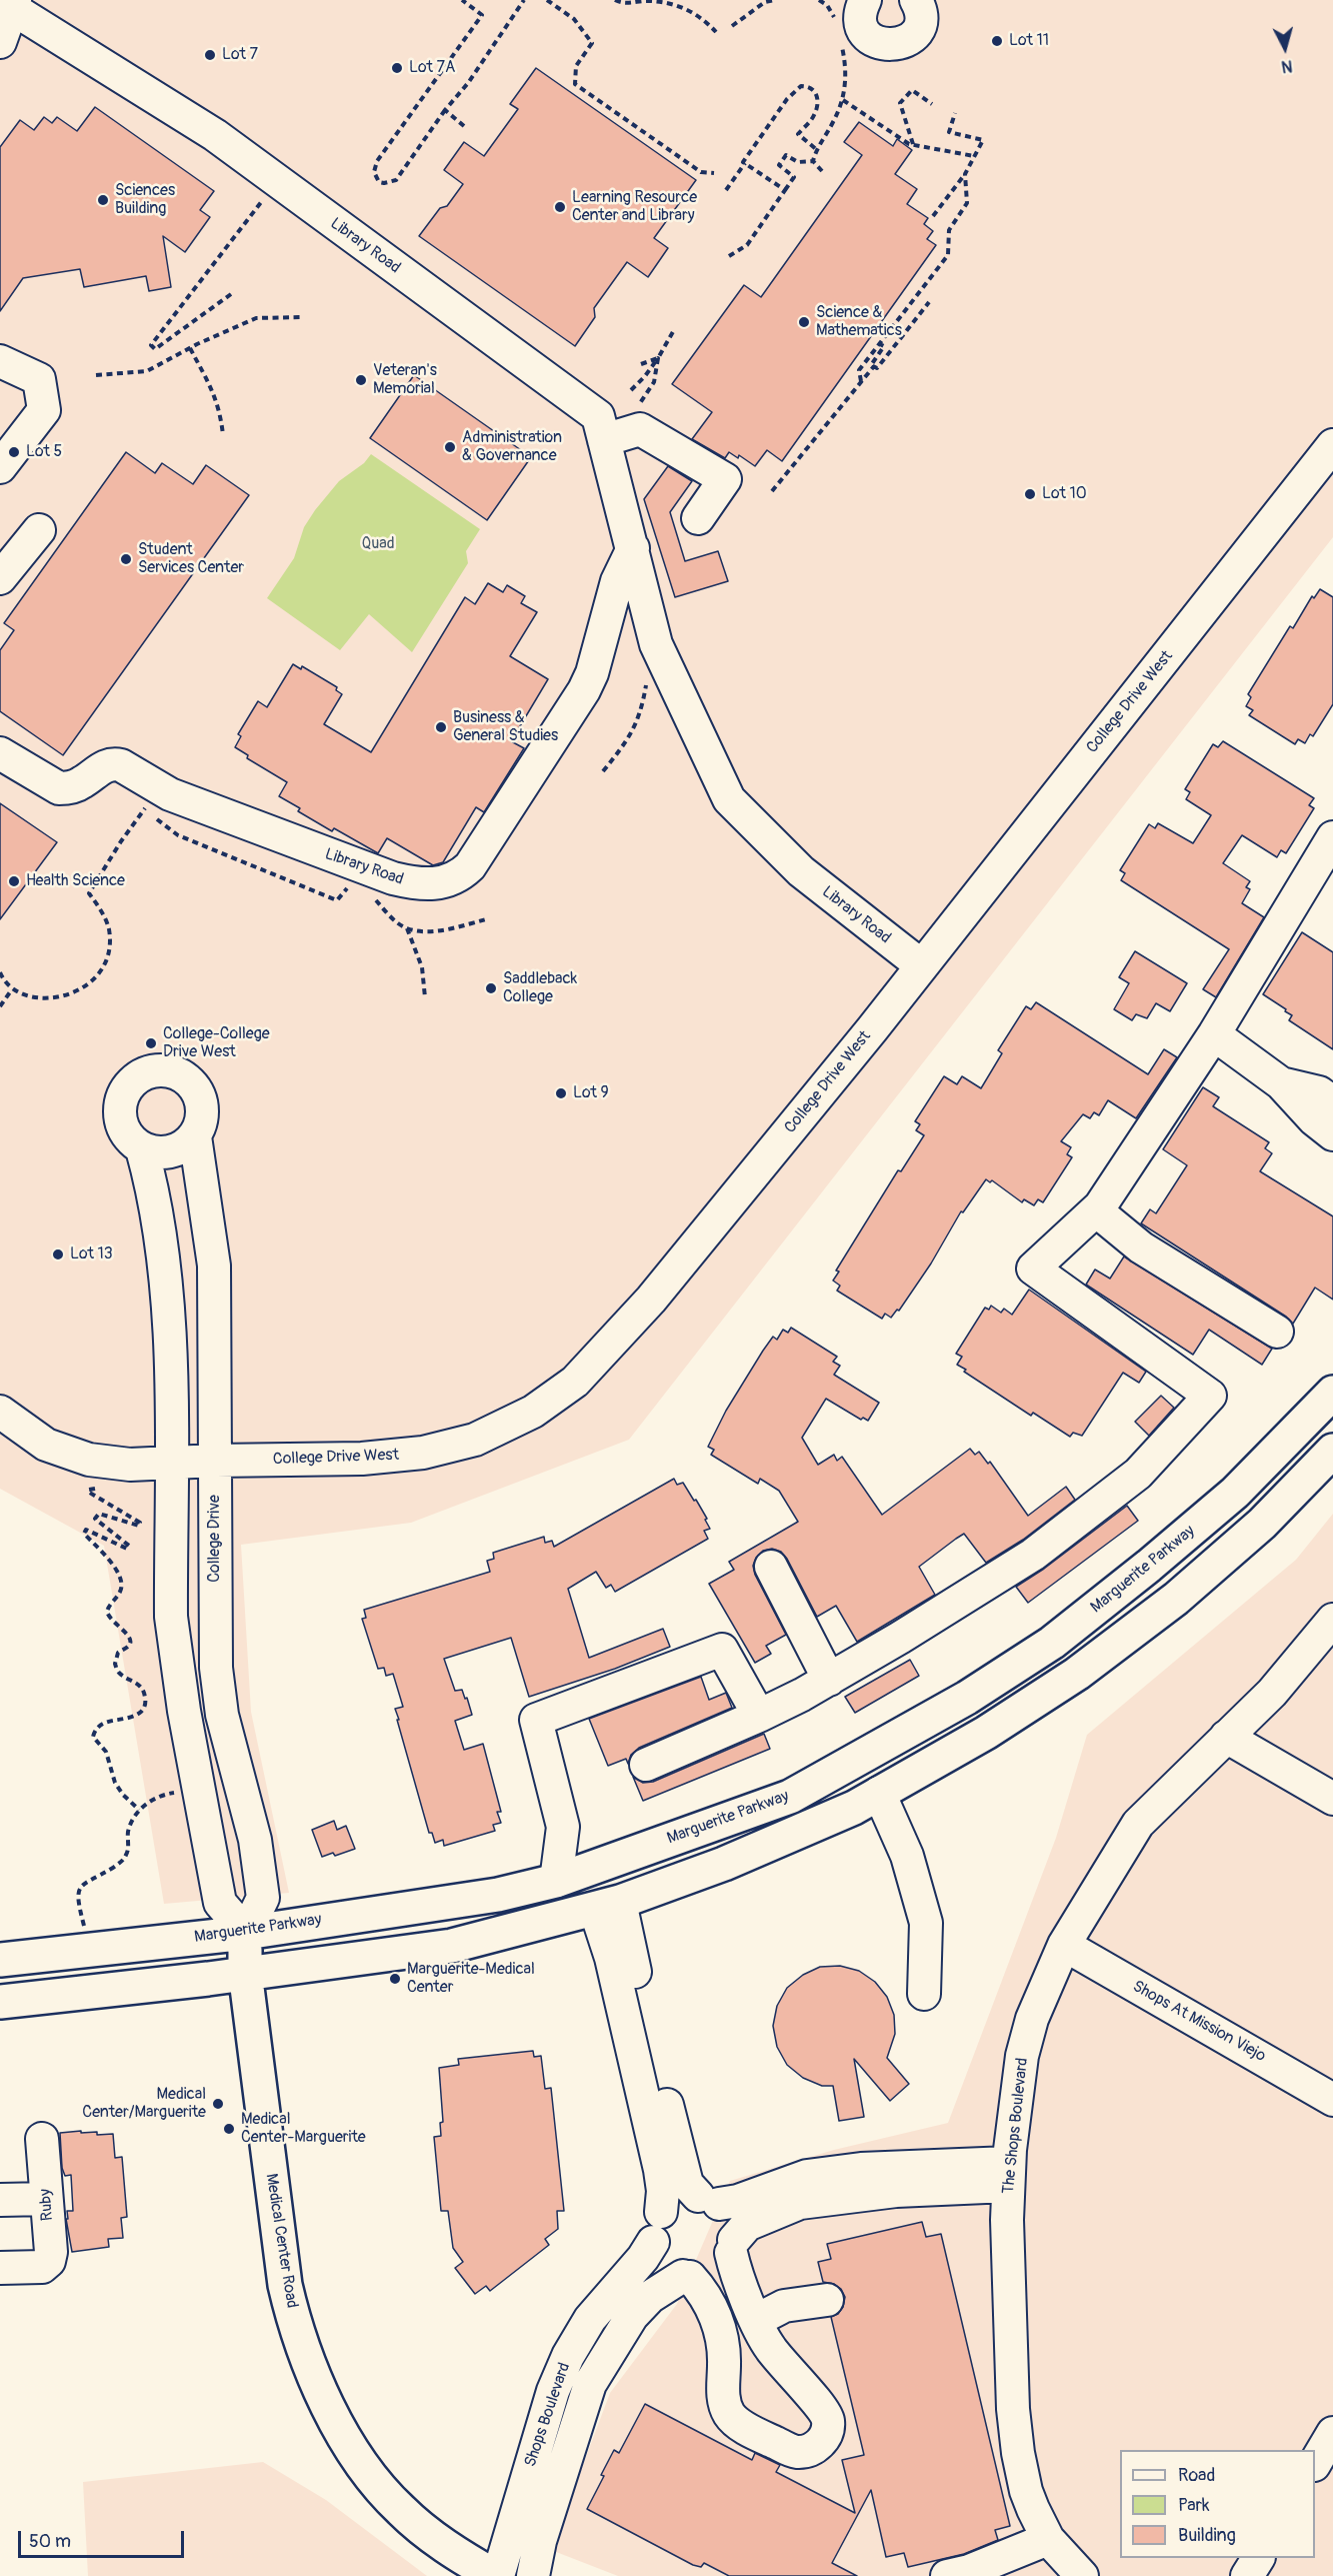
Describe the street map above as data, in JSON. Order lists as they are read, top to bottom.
{
  "streets": {
    "main road": ["College Drive", "Marguerite Parkway", "Medical Center Road"],
    "street": [
      "Library Road",
      "College Drive West",
      "Shops At Mission Viejo",
      "The Shops Boulevard",
      "Ruby",
      "Shops Boulevard"
    ]
  },
  "crossings": [
    ["Library Road", "College Drive West"],
    ["College Drive West", "College Drive"],
    ["College Drive", "Marguerite Parkway"],
    ["College Drive", "Medical Center Road"],
    ["Shops At Mission Viejo", "The Shops Boulevard"],
    ["The Shops Boulevard", "Shops Boulevard"],
    ["Medical Center Road", "Shops Boulevard"]
  ],
  "parks": ["Quad"],
  "places": [
    "Lot 11",
    "Lot 7",
    "Lot 7A",
    "Sciences Building",
    "Learning Resource Center and Library",
    "Science & Mathematics",
    "Veteran's Memorial",
    "Administration & Governance",
    "Lot 5",
    "Lot 10",
    "Student Services Center",
    "Business & General Studies",
    "Health Science",
    "Saddleback College",
    "College-College Drive West",
    "Lot 9",
    "Lot 13",
    "Marguerite-Medical Center",
    "Medical Center/Marguerite",
    "Medical Center-Marguerite"
  ],
  "legend": ["Road", "Park", "Building"],
  "scale_bar": "50 m",
  "north": "bottom"
}
